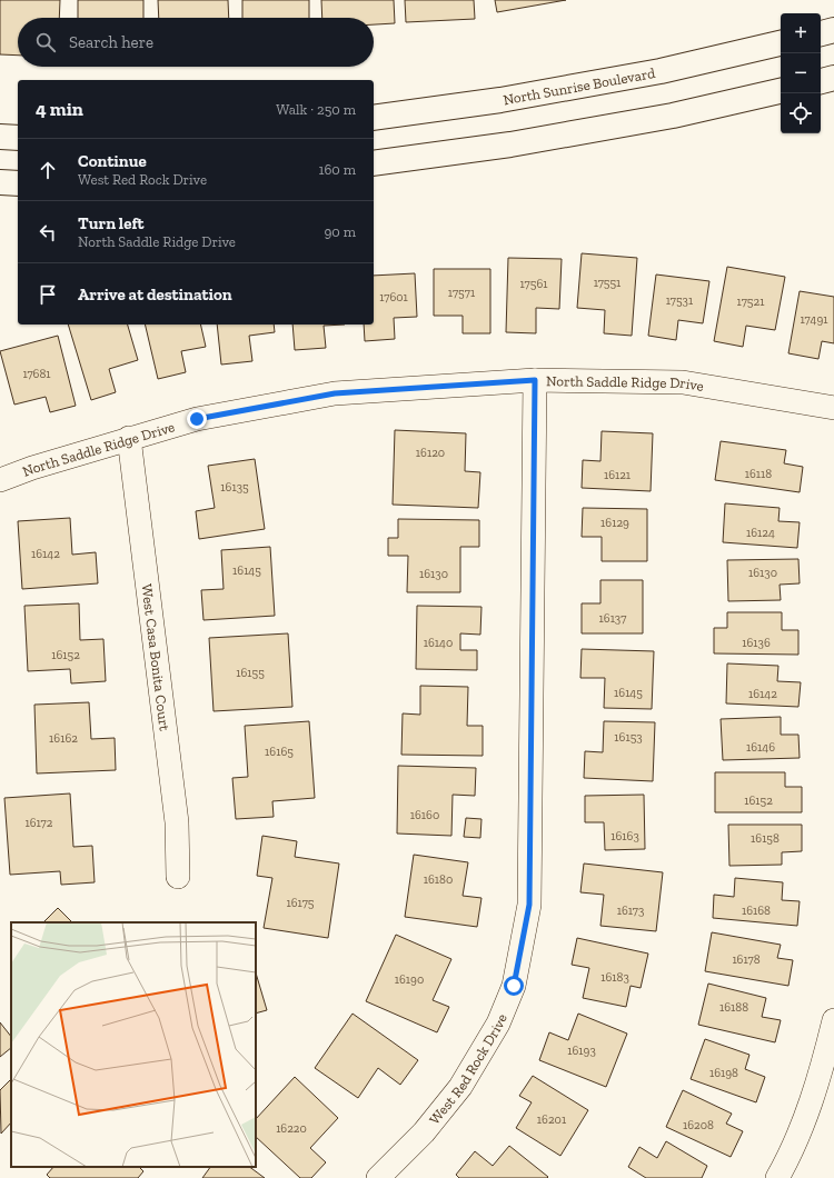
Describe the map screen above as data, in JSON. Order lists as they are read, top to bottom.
{
  "streets": {
    "street": [
      "North Sunrise Boulevard",
      "North Saddle Ridge Drive",
      "West Casa Bonita Court",
      "West Red Rock Drive"
    ]
  },
  "crossings": [
    ["North Saddle Ridge Drive", "West Casa Bonita Court"],
    ["North Saddle Ridge Drive", "West Red Rock Drive"]
  ],
  "house_numbers": [
    "17551",
    "17561",
    "17571",
    "17601",
    "17531",
    "17521",
    "17491",
    "17681",
    "16120",
    "16118",
    "16121",
    "16135",
    "16129",
    "16124",
    "16142",
    "16145",
    "16130",
    "16130",
    "16137",
    "16140",
    "16136",
    "16152",
    "16155",
    "16145",
    "16142",
    "16153",
    "16162",
    "16146",
    "16165",
    "16152",
    "16160",
    "16172",
    "16163",
    "16158",
    "16180",
    "16175",
    "16173",
    "16168",
    "16178",
    "16183",
    "16190",
    "16188",
    "16193",
    "16198",
    "16201",
    "16208",
    "16220"
  ],
  "page": {
    "map_buttons": ["+", "−"],
    "search": "Search here",
    "heading": ["4 min", "Walk · 250 m"],
    "list": [
      ["Continue", "West Red Rock Drive", "160 m"],
      ["Turn left", "North Saddle Ridge Drive", "90 m"],
      "Arrive at destination"
    ]
  }
}
